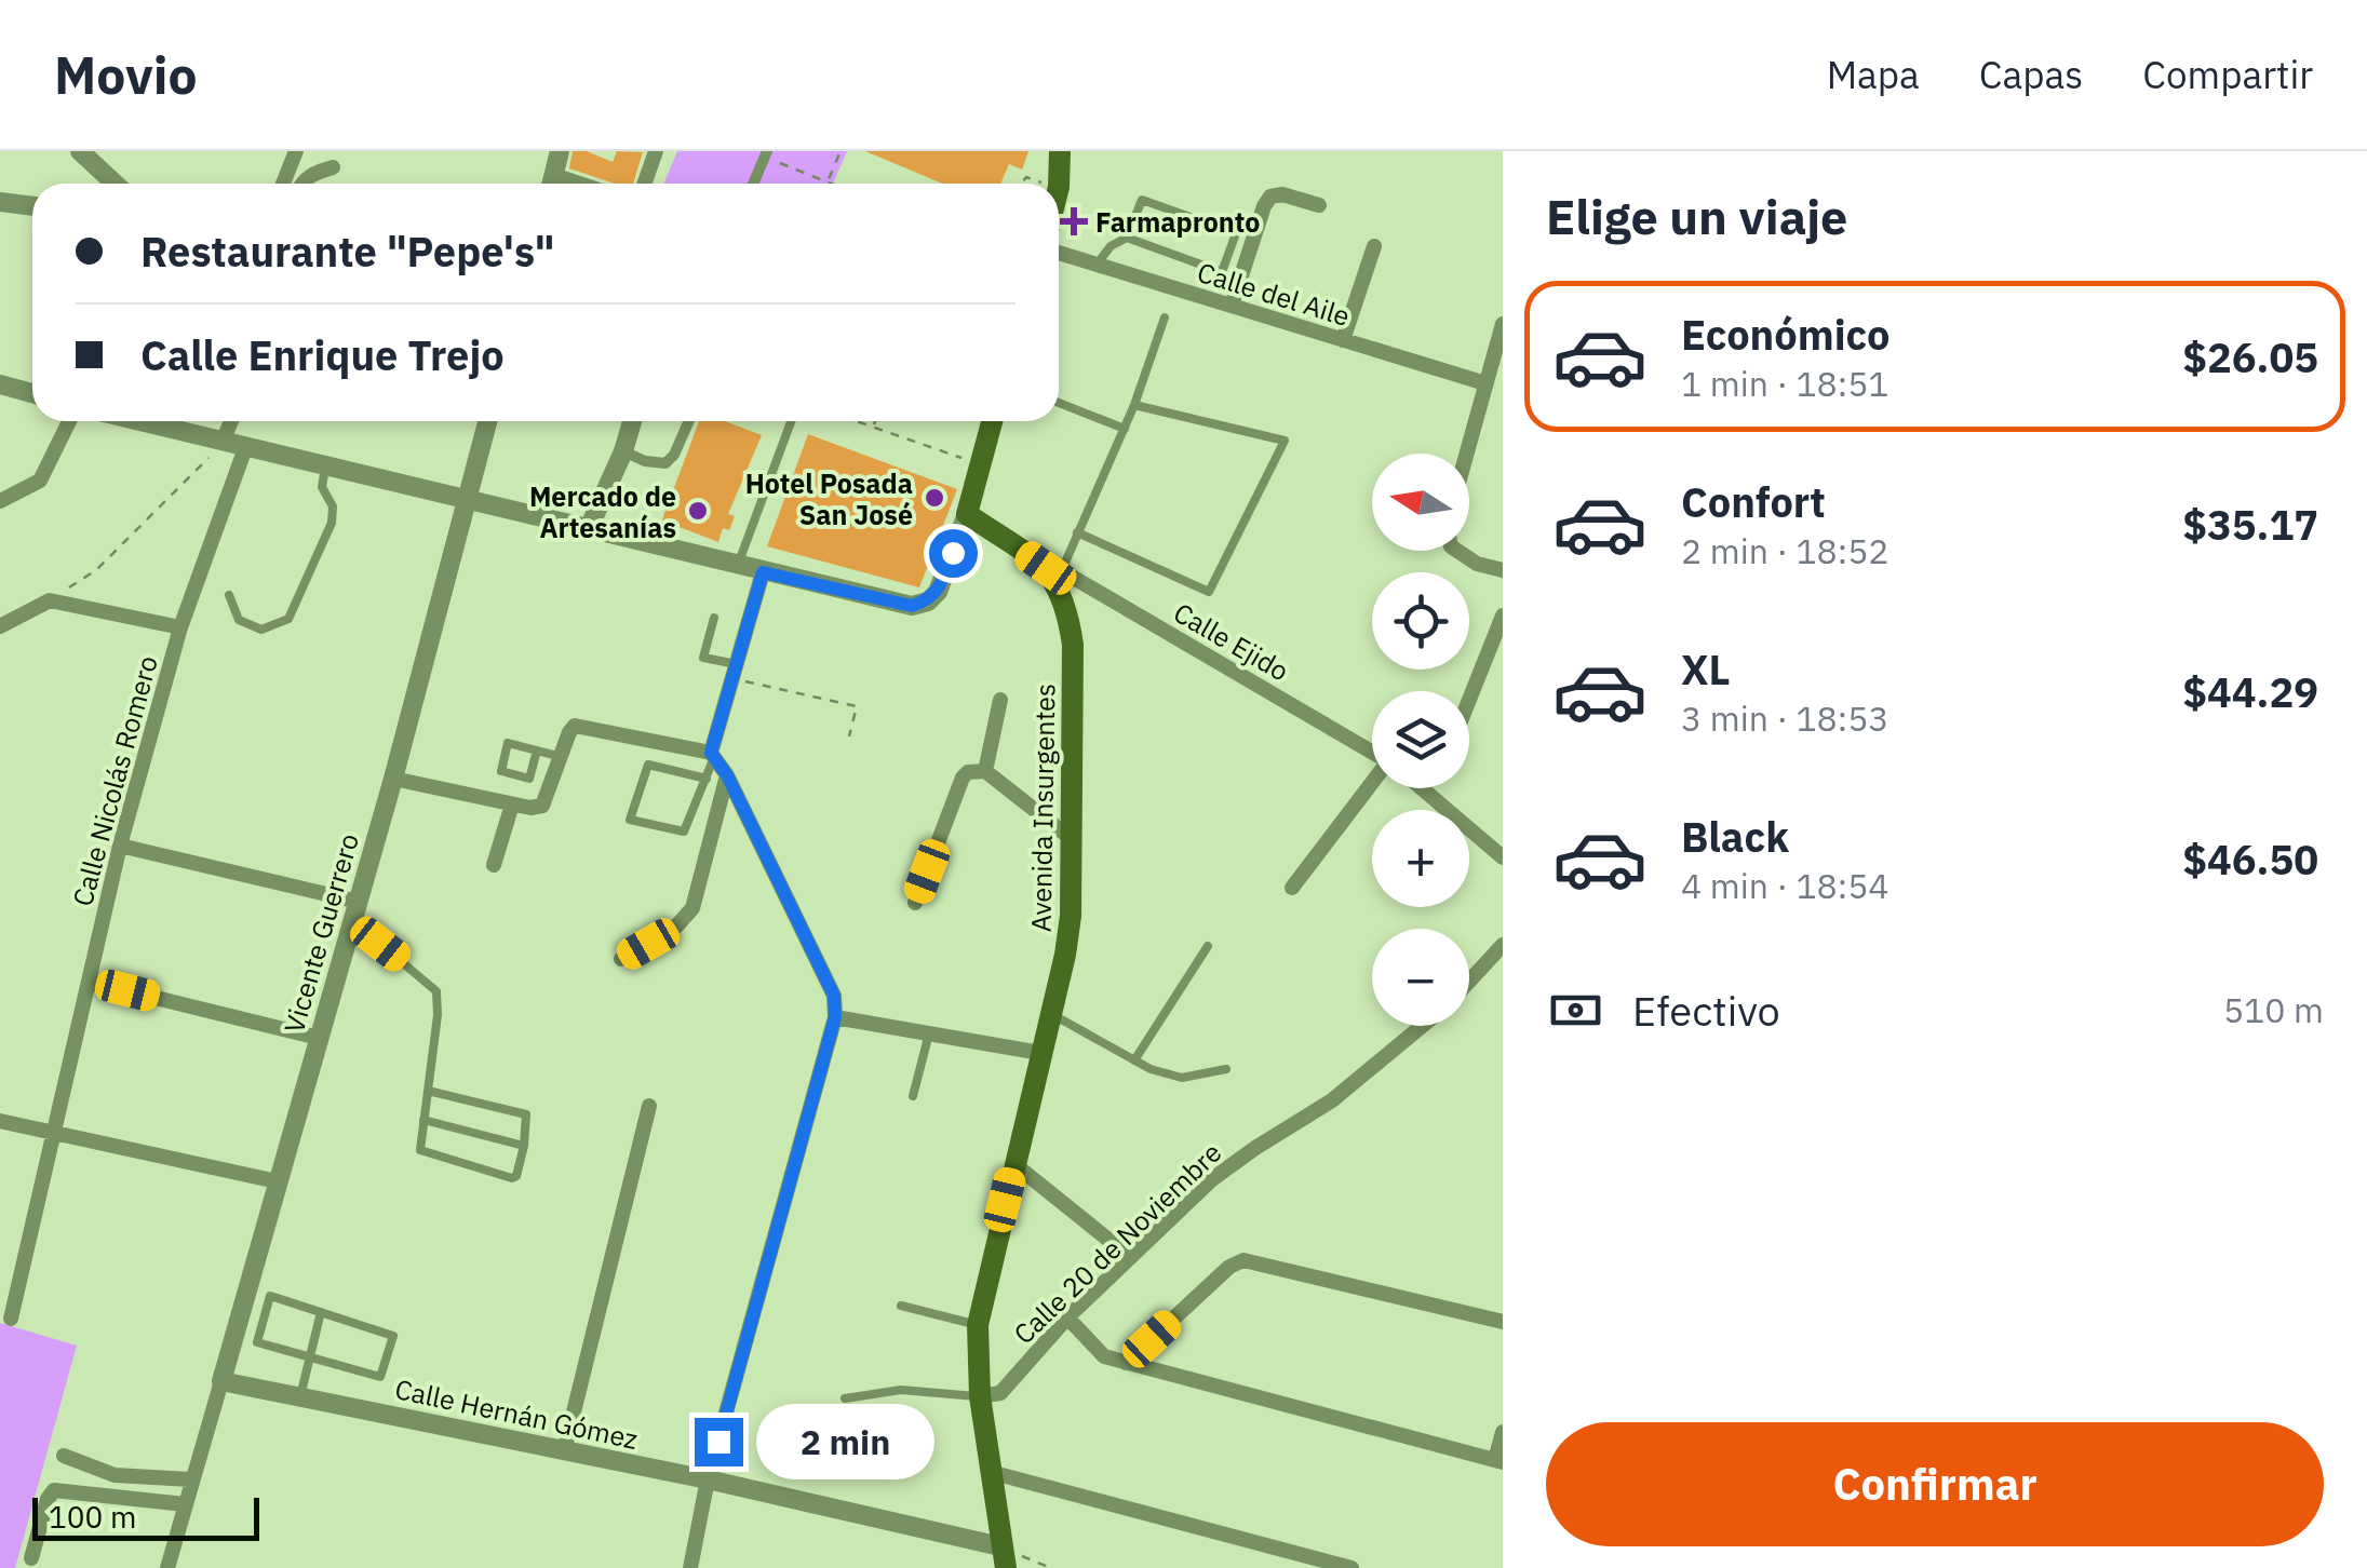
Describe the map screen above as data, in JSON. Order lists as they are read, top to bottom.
{
  "streets": {
    "main road": ["Avenida Insurgentes"],
    "street": [
      "Calle del Aile",
      "Calle Ejido",
      "Calle Nicolás Romero",
      "Vicente Guerrero",
      "Calle 20 de Noviembre",
      "Calle Hernán Gómez"
    ]
  },
  "crossings": [
    ["Calle Ejido", "Avenida Insurgentes"],
    ["Avenida Insurgentes", "Calle 20 de Noviembre"],
    ["Avenida Insurgentes", "Calle Hernán Gómez"],
    ["Vicente Guerrero", "Calle Hernán Gómez"]
  ],
  "places": {
    "health": ["Farmapronto"],
    "other": ["Hotel Posada San José", "Mercado de Artesanías"]
  },
  "scale_bar": "100 m",
  "north": "left",
  "page": {
    "header": "Movio",
    "nav": ["Mapa", "Capas", "Compartir"],
    "heading": "Elige un viaje",
    "banner": ["Restaurante \"Pepe's\"", "Calle Enrique Trejo"],
    "list": [
      {
        "name": "Económico",
        "note": "1 min · 18:51",
        "value": "$26.05"
      },
      {
        "name": "Confort",
        "note": "2 min · 18:52",
        "value": "$35.17"
      },
      {
        "name": "XL",
        "note": "3 min · 18:53",
        "value": "$44.29"
      },
      {
        "name": "Black",
        "note": "4 min · 18:54",
        "value": "$46.50"
      }
    ],
    "map_buttons": ["+", "−"],
    "pay": ["Efectivo", "510 m"],
    "buttons": "Confirmar",
    "bubble": "2 min",
    "scale": "100 m"
  }
}
